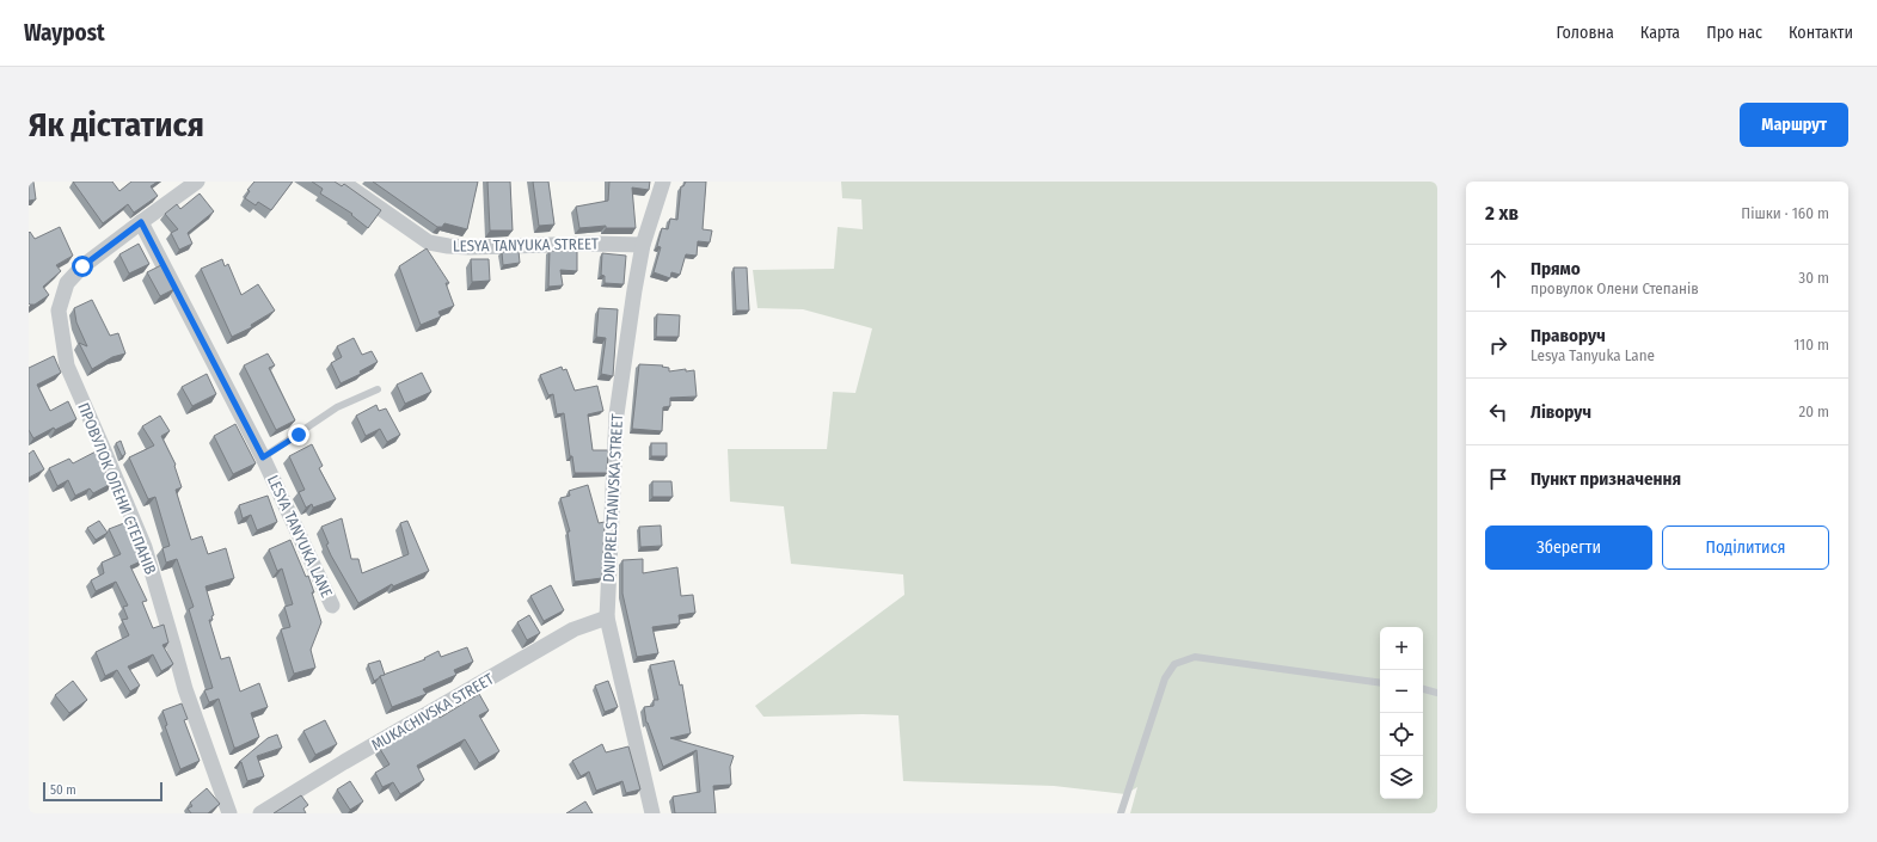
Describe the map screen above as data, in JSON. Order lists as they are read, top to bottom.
{
  "streets": {
    "street": [
      "LESYA TANYUKA STREET",
      "ПРОВУЛОК ОЛЕНИ СТЕПАНІВ",
      "DNIPRELSTANIVSKA STREET",
      "LESYA TANYUKA LANE",
      "MUKACHIVSKA STREET"
    ]
  },
  "crossings": [
    ["LESYA TANYUKA STREET", "DNIPRELSTANIVSKA STREET"],
    ["ПРОВУЛОК ОЛЕНИ СТЕПАНІВ", "LESYA TANYUKA LANE"],
    ["DNIPRELSTANIVSKA STREET", "MUKACHIVSKA STREET"]
  ],
  "scale_bar": "50 m",
  "page": {
    "header": "Waypost",
    "nav": [
      "Головна",
      "Карта",
      "Про нас",
      "Контакти"
    ],
    "buttons": [
      "Маршрут",
      ["Зберегти", "Поділитися"]
    ],
    "title": "Як дістатися",
    "heading": ["2 хв", "Пішки · 160 m"],
    "list": [
      ["Прямо", "провулок Олени Степанів", "30 m"],
      ["Праворуч", "Lesya Tanyuka Lane", "110 m"],
      ["Ліворуч", "20 m"],
      "Пункт призначення"
    ],
    "map_buttons": ["+", "−"],
    "scale": "50 m"
  }
}
